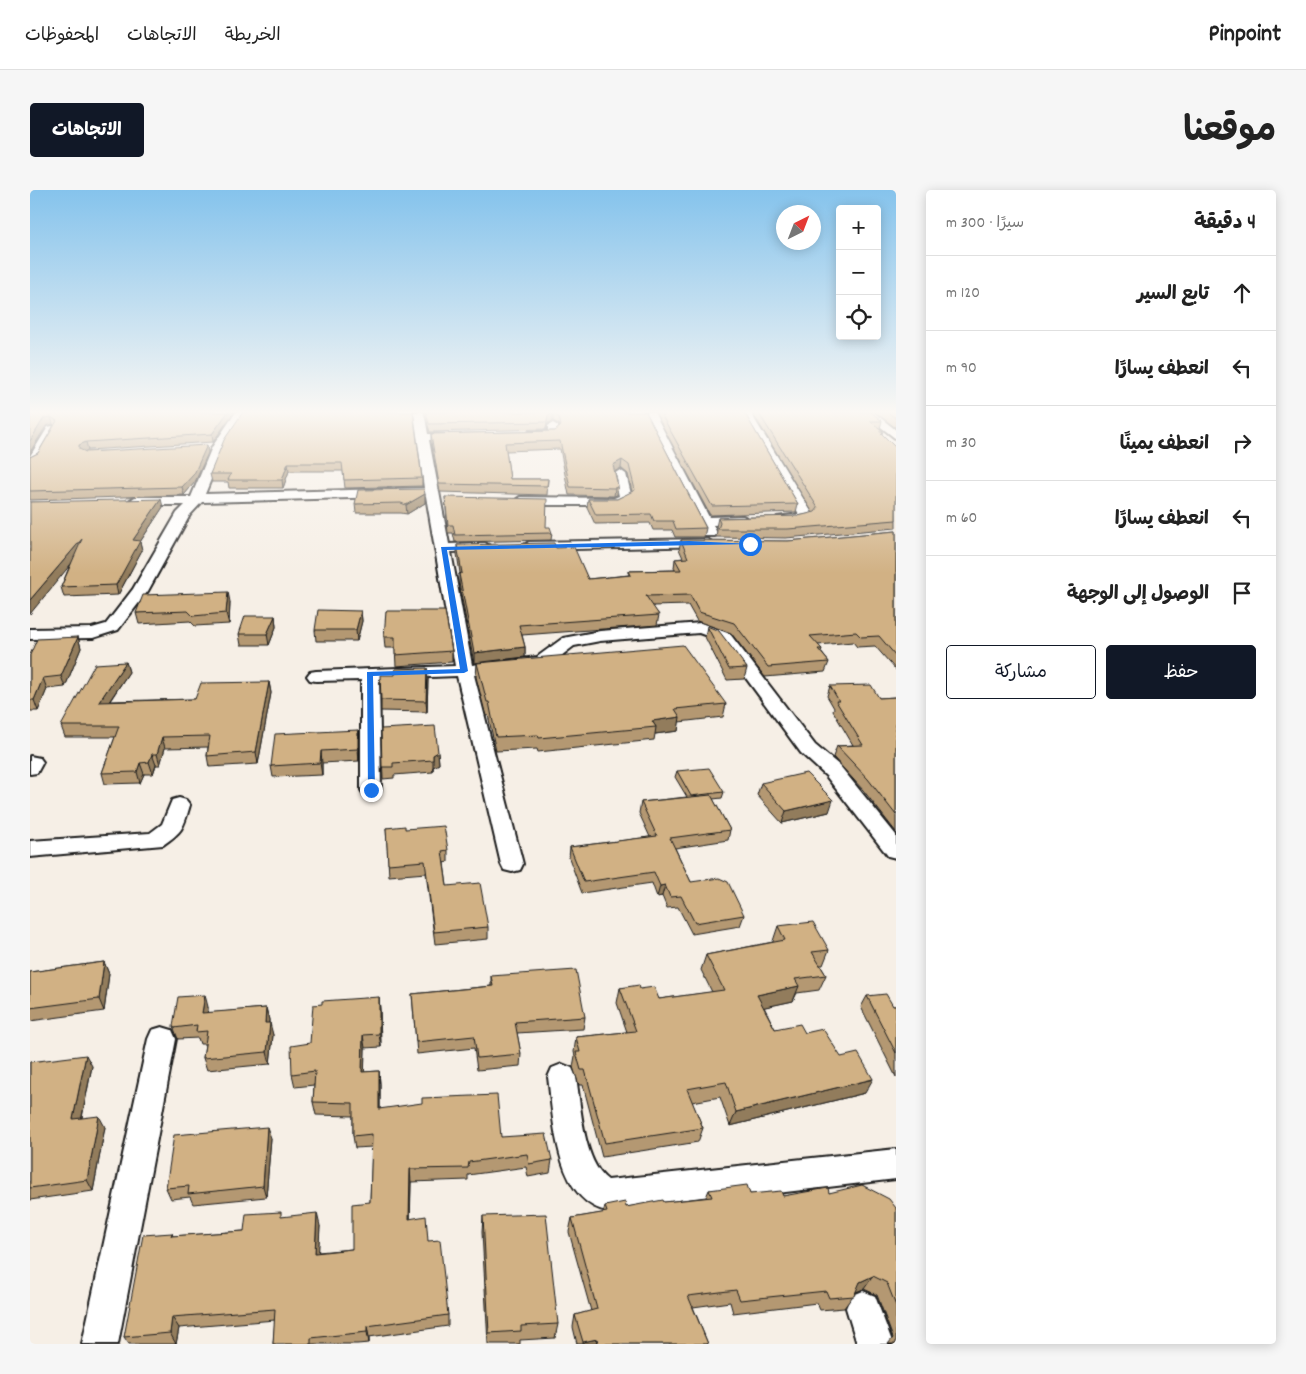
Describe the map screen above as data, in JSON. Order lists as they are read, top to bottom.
{
  "north": "top right",
  "page": {
    "header": "Pinpoint",
    "nav": ["الخريطة", "الاتجاهات", "المحفوظات"],
    "title": "موقعنا",
    "buttons": [
      "الاتجاهات",
      ["حفظ", "مشاركة"]
    ],
    "heading": ["4 دقيقة", "سيرًا · 300 m"],
    "map_buttons": ["+", "−"],
    "list": [
      ["تابع السير", "120 m"],
      ["انعطف يسارًا", "90 m"],
      ["انعطف يمينًا", "30 m"],
      ["انعطف يسارًا", "60 m"],
      "الوصول إلى الوجهة"
    ]
  }
}
